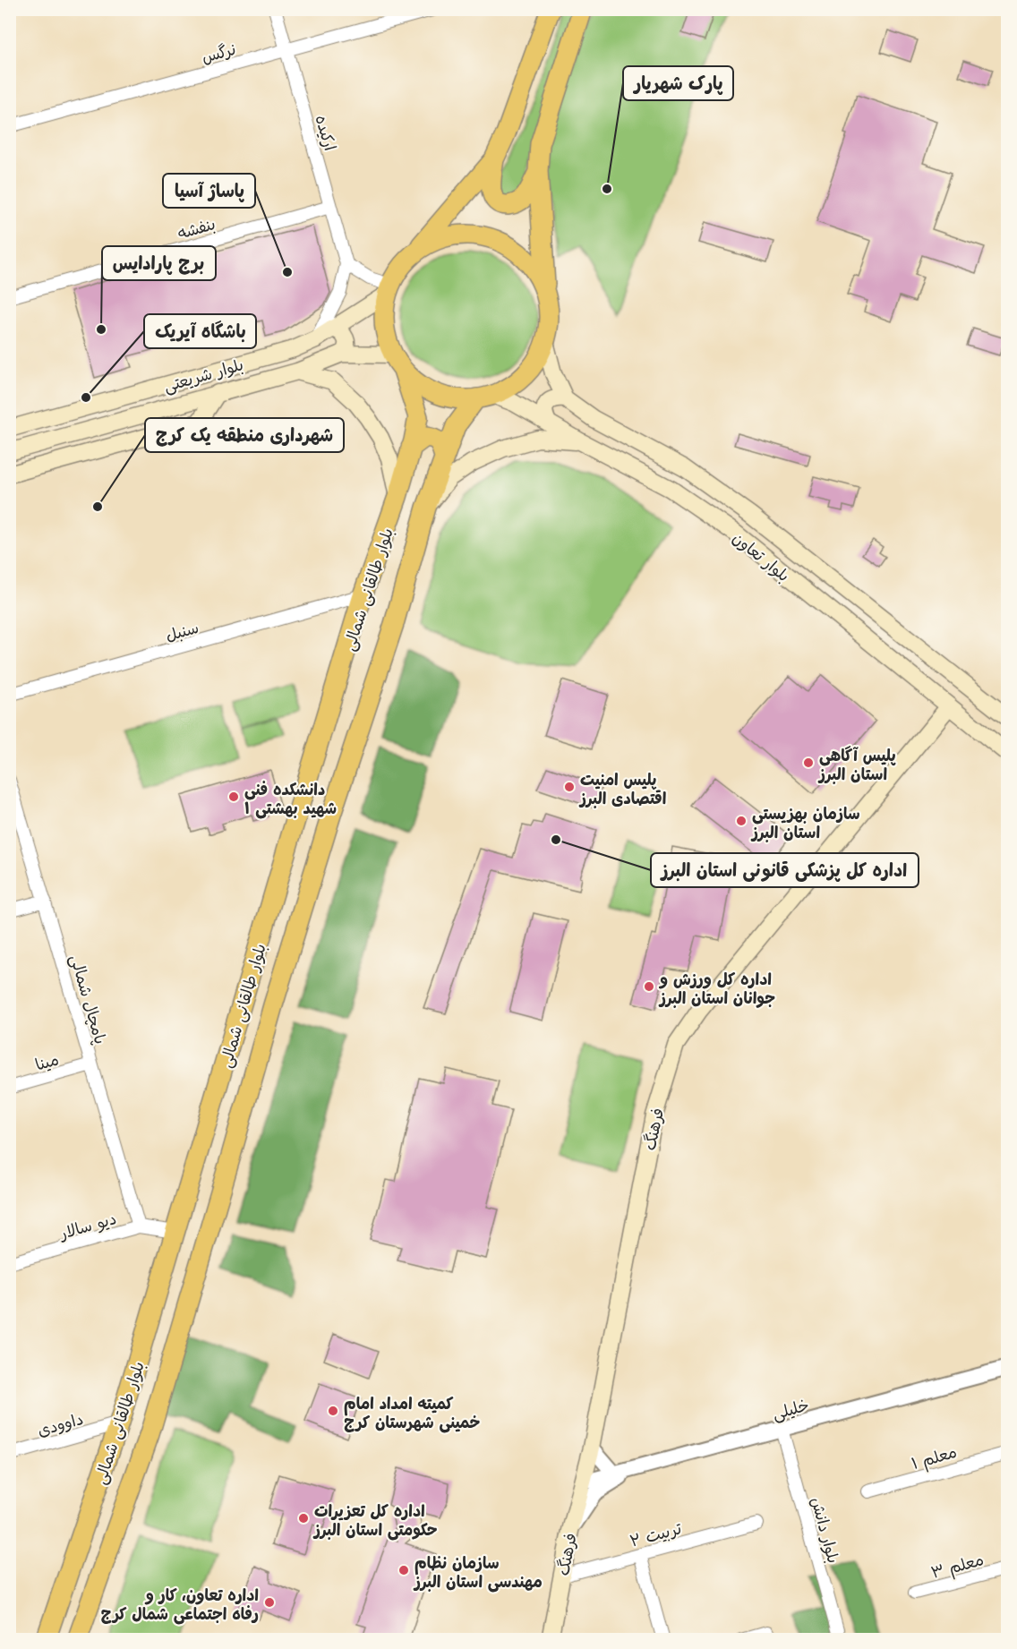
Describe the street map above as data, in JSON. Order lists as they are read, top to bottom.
{
  "streets": {
    "main road": [
      "بلوار شریعتی",
      "بلوار تعاون",
      "بلوار طالقانی شمالی",
      "فرهنگ"
    ],
    "street": [
      "نرگس",
      "ارکیده",
      "بنفشه",
      "سنبل",
      "پامچال شمالی",
      "مینا",
      "دیو سالار",
      "خلیلی",
      "داوودی",
      "معلم ۱",
      "بلوار دانش",
      "تربیت ۲",
      "معلم ۳"
    ]
  },
  "crossings": [
    ["نرگس", "ارکیده"],
    ["ارکیده", "بنفشه"],
    ["ارکیده", "بلوار شریعتی"],
    ["بلوار شریعتی", "بلوار تعاون"],
    ["بلوار شریعتی", "بلوار طالقانی شمالی"],
    ["بلوار تعاون", "بلوار طالقانی شمالی"],
    ["بلوار تعاون", "فرهنگ"],
    ["بلوار طالقانی شمالی", "سنبل"],
    ["بلوار طالقانی شمالی", "دیو سالار"],
    ["بلوار طالقانی شمالی", "داوودی"],
    ["پامچال شمالی", "مینا"],
    ["پامچال شمالی", "دیو سالار"],
    ["فرهنگ", "خلیلی"],
    ["فرهنگ", "تربیت ۲"],
    ["خلیلی", "بلوار دانش"]
  ],
  "places": [
    "پارک شهریار",
    "پاساژ آسیا",
    "برج پارادایس",
    "باشگاه آیریک",
    "شهرداری منطقه یک کرج",
    "پلیس آگاهی استان البرز",
    "پلیس امنیت اقتصادی البرز",
    "دانشکده فنی شهید بهشتی ۱",
    "سازمان بهزیستی استان البرز",
    "اداره کل پزشکی قانونی استان البرز",
    "اداره کل ورزش و جوانان استان البرز",
    "کمیته امداد امام خمینی شهرستان کرج",
    "اداره کل تعزیرات حکومتی استان البرز",
    "سازمان نظام مهندسی استان البرز",
    "اداره تعاون، کار و رفاه اجتماعی شمال کرج"
  ]
}
